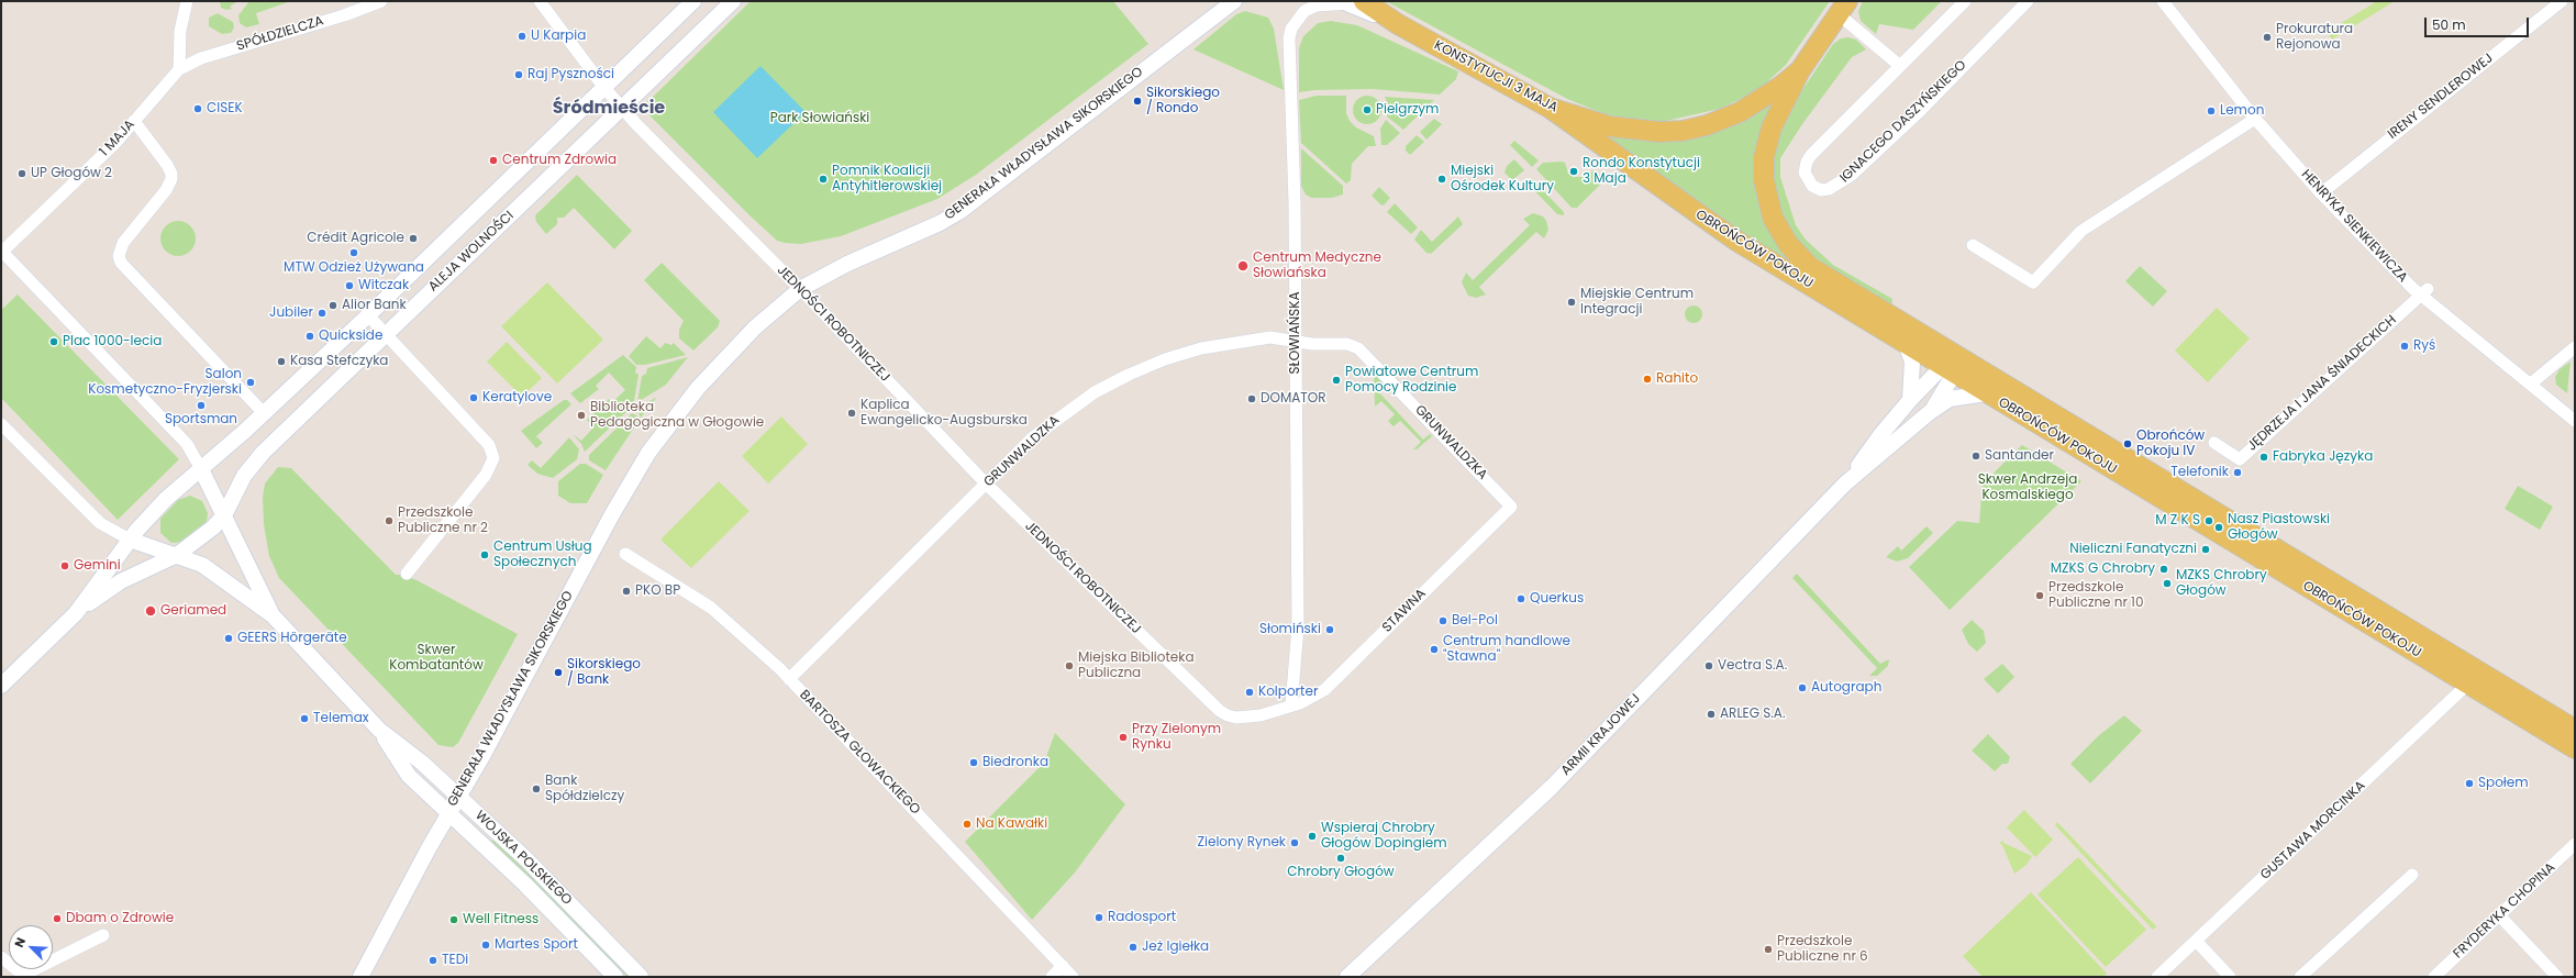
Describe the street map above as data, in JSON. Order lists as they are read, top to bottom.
{
  "streets": {
    "main road": ["KONSTYTUCJI 3 MAJA", "OBROŃCÓW POKOJU"],
    "street": [
      "SPÓŁDZIELCZA",
      "IRENY SENDLEROWEJ",
      "IGNACEGO DASZYŃSKIEGO",
      "1 MAJA",
      "GENERAŁA WŁADYSŁAWA SIKORSKIEGO",
      "HENRYKA SIENKIEWICZA",
      "ALEJA WOLNOŚCI",
      "JEDNOŚCI ROBOTNICZEJ",
      "SŁOWIAŃSKA",
      "JĘDRZEJA I JANA ŚNIADECKICH",
      "GRUNWALDZKA",
      "STAWNA",
      "ARMII KRAJOWEJ",
      "BARTOSZA GŁOWACKIEGO",
      "GUSTAWA MORCINKA",
      "WOJSKA POLSKIEGO",
      "FRYDERYKA CHOPINA"
    ]
  },
  "crossings": [
    ["SPÓŁDZIELCZA", "1 MAJA"],
    ["KONSTYTUCJI 3 MAJA", "OBROŃCÓW POKOJU"],
    ["KONSTYTUCJI 3 MAJA", "SŁOWIAŃSKA"],
    ["IRENY SENDLEROWEJ", "HENRYKA SIENKIEWICZA"],
    ["GENERAŁA WŁADYSŁAWA SIKORSKIEGO", "JEDNOŚCI ROBOTNICZEJ"],
    ["GENERAŁA WŁADYSŁAWA SIKORSKIEGO", "WOJSKA POLSKIEGO"],
    ["HENRYKA SIENKIEWICZA", "JĘDRZEJA I JANA ŚNIADECKICH"],
    ["OBROŃCÓW POKOJU", "ARMII KRAJOWEJ"],
    ["OBROŃCÓW POKOJU", "GUSTAWA MORCINKA"],
    ["ALEJA WOLNOŚCI", "JEDNOŚCI ROBOTNICZEJ"],
    ["ALEJA WOLNOŚCI", "WOJSKA POLSKIEGO"],
    ["JEDNOŚCI ROBOTNICZEJ", "SŁOWIAŃSKA"],
    ["JEDNOŚCI ROBOTNICZEJ", "GRUNWALDZKA"],
    ["JEDNOŚCI ROBOTNICZEJ", "STAWNA"],
    ["SŁOWIAŃSKA", "GRUNWALDZKA"],
    ["SŁOWIAŃSKA", "STAWNA"],
    ["GRUNWALDZKA", "STAWNA"],
    ["GRUNWALDZKA", "BARTOSZA GŁOWACKIEGO"]
  ],
  "districts": ["Śródmieście"],
  "parks": ["Park Słowiański", "Skwer Andrzeja Kosmalskiego", "Skwer Kombatantów"],
  "places": [
    "U Karpia",
    "Prokuratura Rejonowa",
    "Raj Pyszności",
    "Sikorskiego / Rondo",
    "CISEK",
    "Pielgrzym",
    "Lemon",
    "Centrum Zdrowia",
    "Rondo Konstytucji 3 Maja",
    "UP Głogów 2",
    "Pomnik Koalicji Antyhitlerowskiej",
    "Miejski Ośrodek Kultury",
    "Crédit Agricole",
    "MTW Odzież Używana",
    "Centrum Medyczne Słowiańska",
    "Witczak",
    "Miejskie Centrum Integracji",
    "Alior Bank",
    "Jubiler",
    "Quickside",
    "Plac 1000-lecia",
    "Ryś",
    "Kasa Stefczyka",
    "Rahito",
    "Powiatowe Centrum Pomocy Rodzinie",
    "Salon Kosmetyczno-Fryzjerski",
    "Keratylove",
    "DOMATOR",
    "Sportsman",
    "Kaplica Ewangelicko-Augsburska",
    "Biblioteka Pedagogiczna w Głogowie",
    "Obrońców Pokoju IV",
    "Santander",
    "Fabryka Języka",
    "Telefonik",
    "Przedszkole Publiczne nr 2",
    "M Z K S",
    "Nasz Piastowski Głogów",
    "Nieliczni Fanatyczni",
    "Centrum Usług Społecznych",
    "Gemini",
    "MZKS G Chrobry",
    "MZKS Chrobry Głogów",
    "PKO BP",
    "Przedszkole Publiczne nr 10",
    "Querkus",
    "Geriamed",
    "Bel-Pol",
    "Słomiński",
    "GEERS Hörgeräte",
    "Centrum handlowe \"Stawna\"",
    "Miejska Biblioteka Publiczna",
    "Vectra S.A.",
    "Sikorskiego / Bank",
    "Autograph",
    "Kolporter",
    "ARLEG S.A.",
    "Telemax",
    "Przy Zielonym Rynku",
    "Biedronka",
    "Społem",
    "Bank Spółdzielczy",
    "Na Kawałki",
    "Wspieraj Chrobry Głogów Dopingiem",
    "Zielony Rynek",
    "Chrobry Głogów",
    "Radosport",
    "Dbam o Zdrowie",
    "Well Fitness",
    "Martes Sport",
    "Jeż Igiełka",
    "Przedszkole Publiczne nr 6",
    "TEDi"
  ],
  "scale_bar": "50 m",
  "north": "top left"
}
